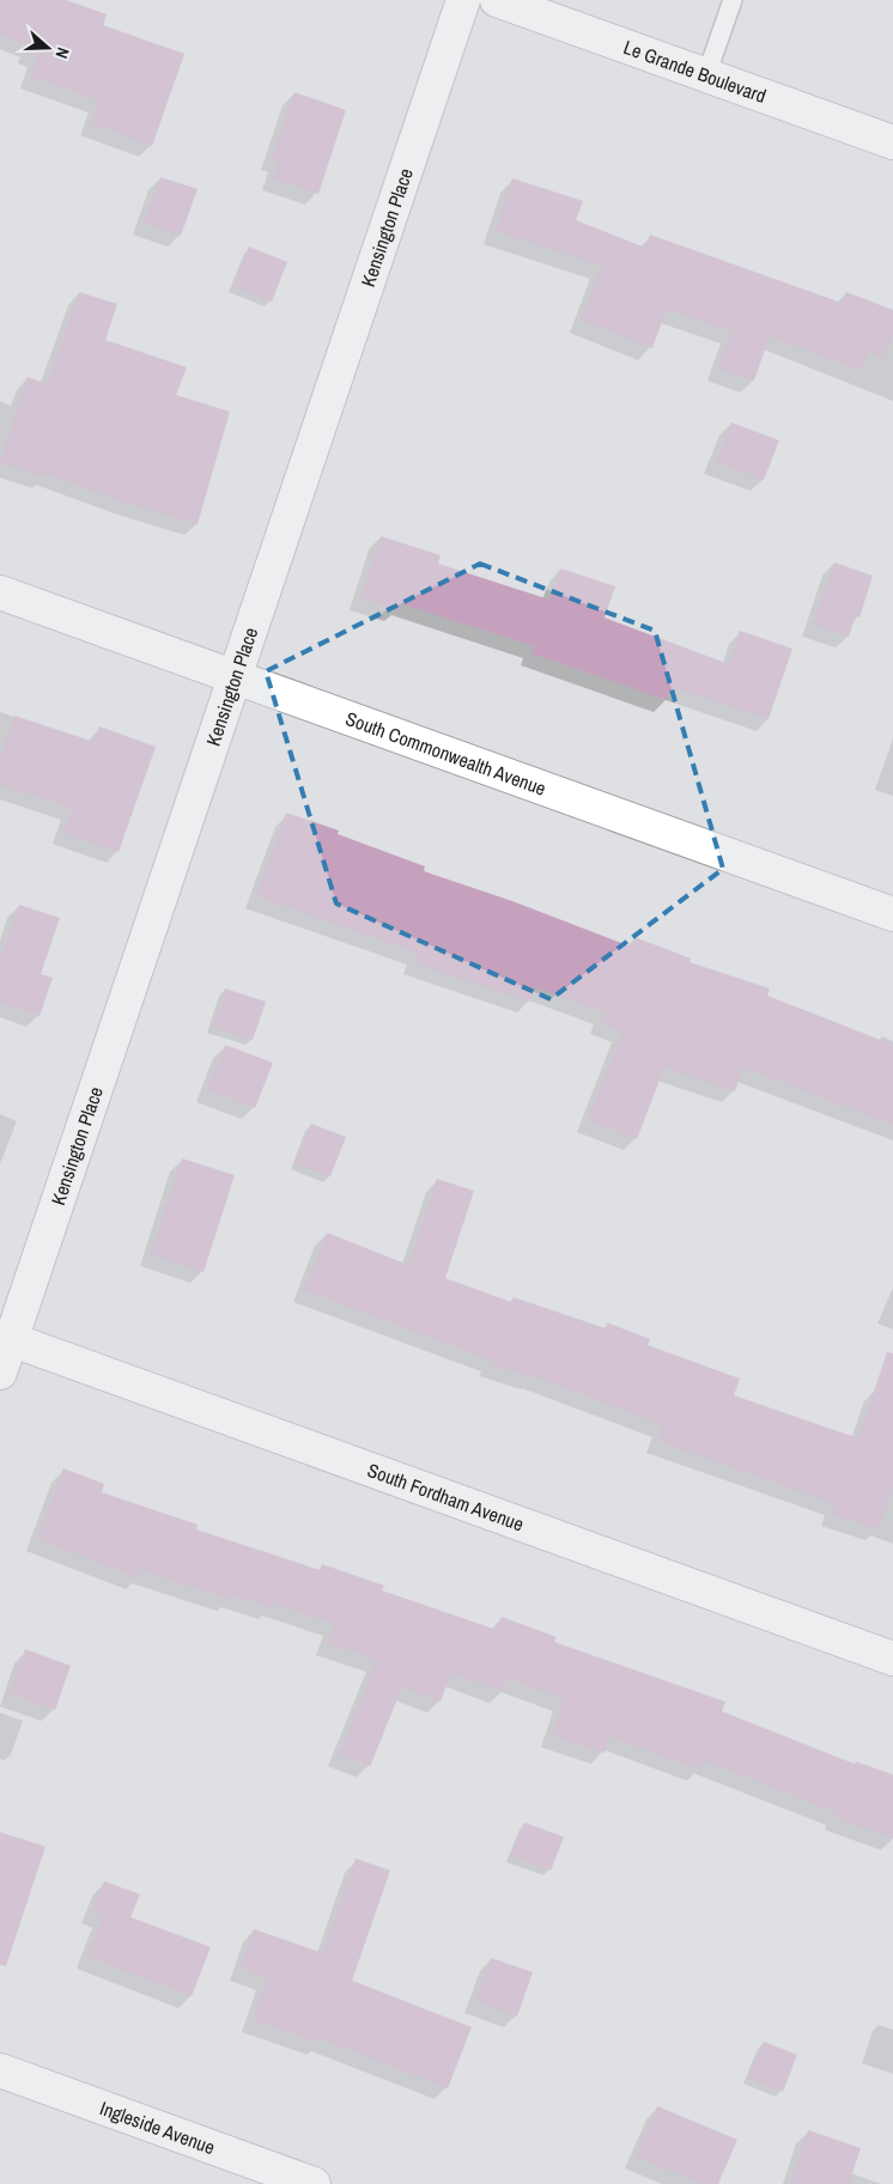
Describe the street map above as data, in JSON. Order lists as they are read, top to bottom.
{
  "streets": {
    "street": [
      "Le Grande Boulevard",
      "Kensington Place",
      "South Commonwealth Avenue",
      "South Fordham Avenue",
      "Ingleside Avenue"
    ]
  },
  "crossings": [
    ["Kensington Place", "South Commonwealth Avenue"],
    ["Kensington Place", "South Fordham Avenue"]
  ],
  "north": "right"
}
